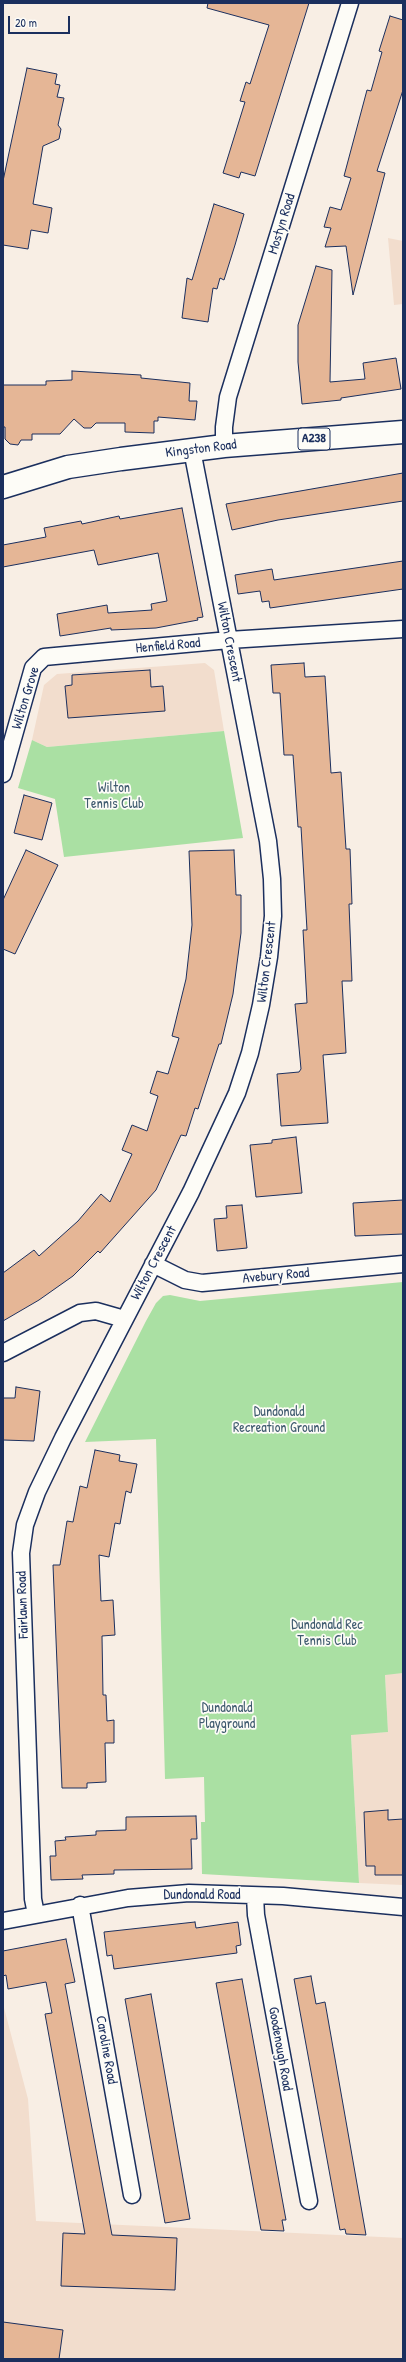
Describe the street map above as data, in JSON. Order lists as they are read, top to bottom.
{
  "streets": {
    "main road": ["A238", "Kingston Road"],
    "street": [
      "Mostyn Road",
      "Wilton Crescent",
      "Henfield Road",
      "Wilton Grove",
      "Avebury Road",
      "Fairlawn Road",
      "Dundonald Road",
      "Goodenough Road",
      "Caroline Road"
    ]
  },
  "crossings": [
    ["Mostyn Road", "Kingston Road"],
    ["Kingston Road", "Wilton Crescent"],
    ["Wilton Crescent", "Henfield Road"],
    ["Wilton Crescent", "Avebury Road"],
    ["Wilton Crescent", "Fairlawn Road"],
    ["Henfield Road", "Wilton Grove"],
    ["Fairlawn Road", "Dundonald Road"],
    ["Dundonald Road", "Goodenough Road"],
    ["Dundonald Road", "Caroline Road"]
  ],
  "parks": [
    "Wilton Tennis Club",
    "Dundonald Recreation Ground",
    "Dundonald Rec Tennis Club",
    "Dundonald Playground"
  ],
  "scale_bar": "20 m"
}
